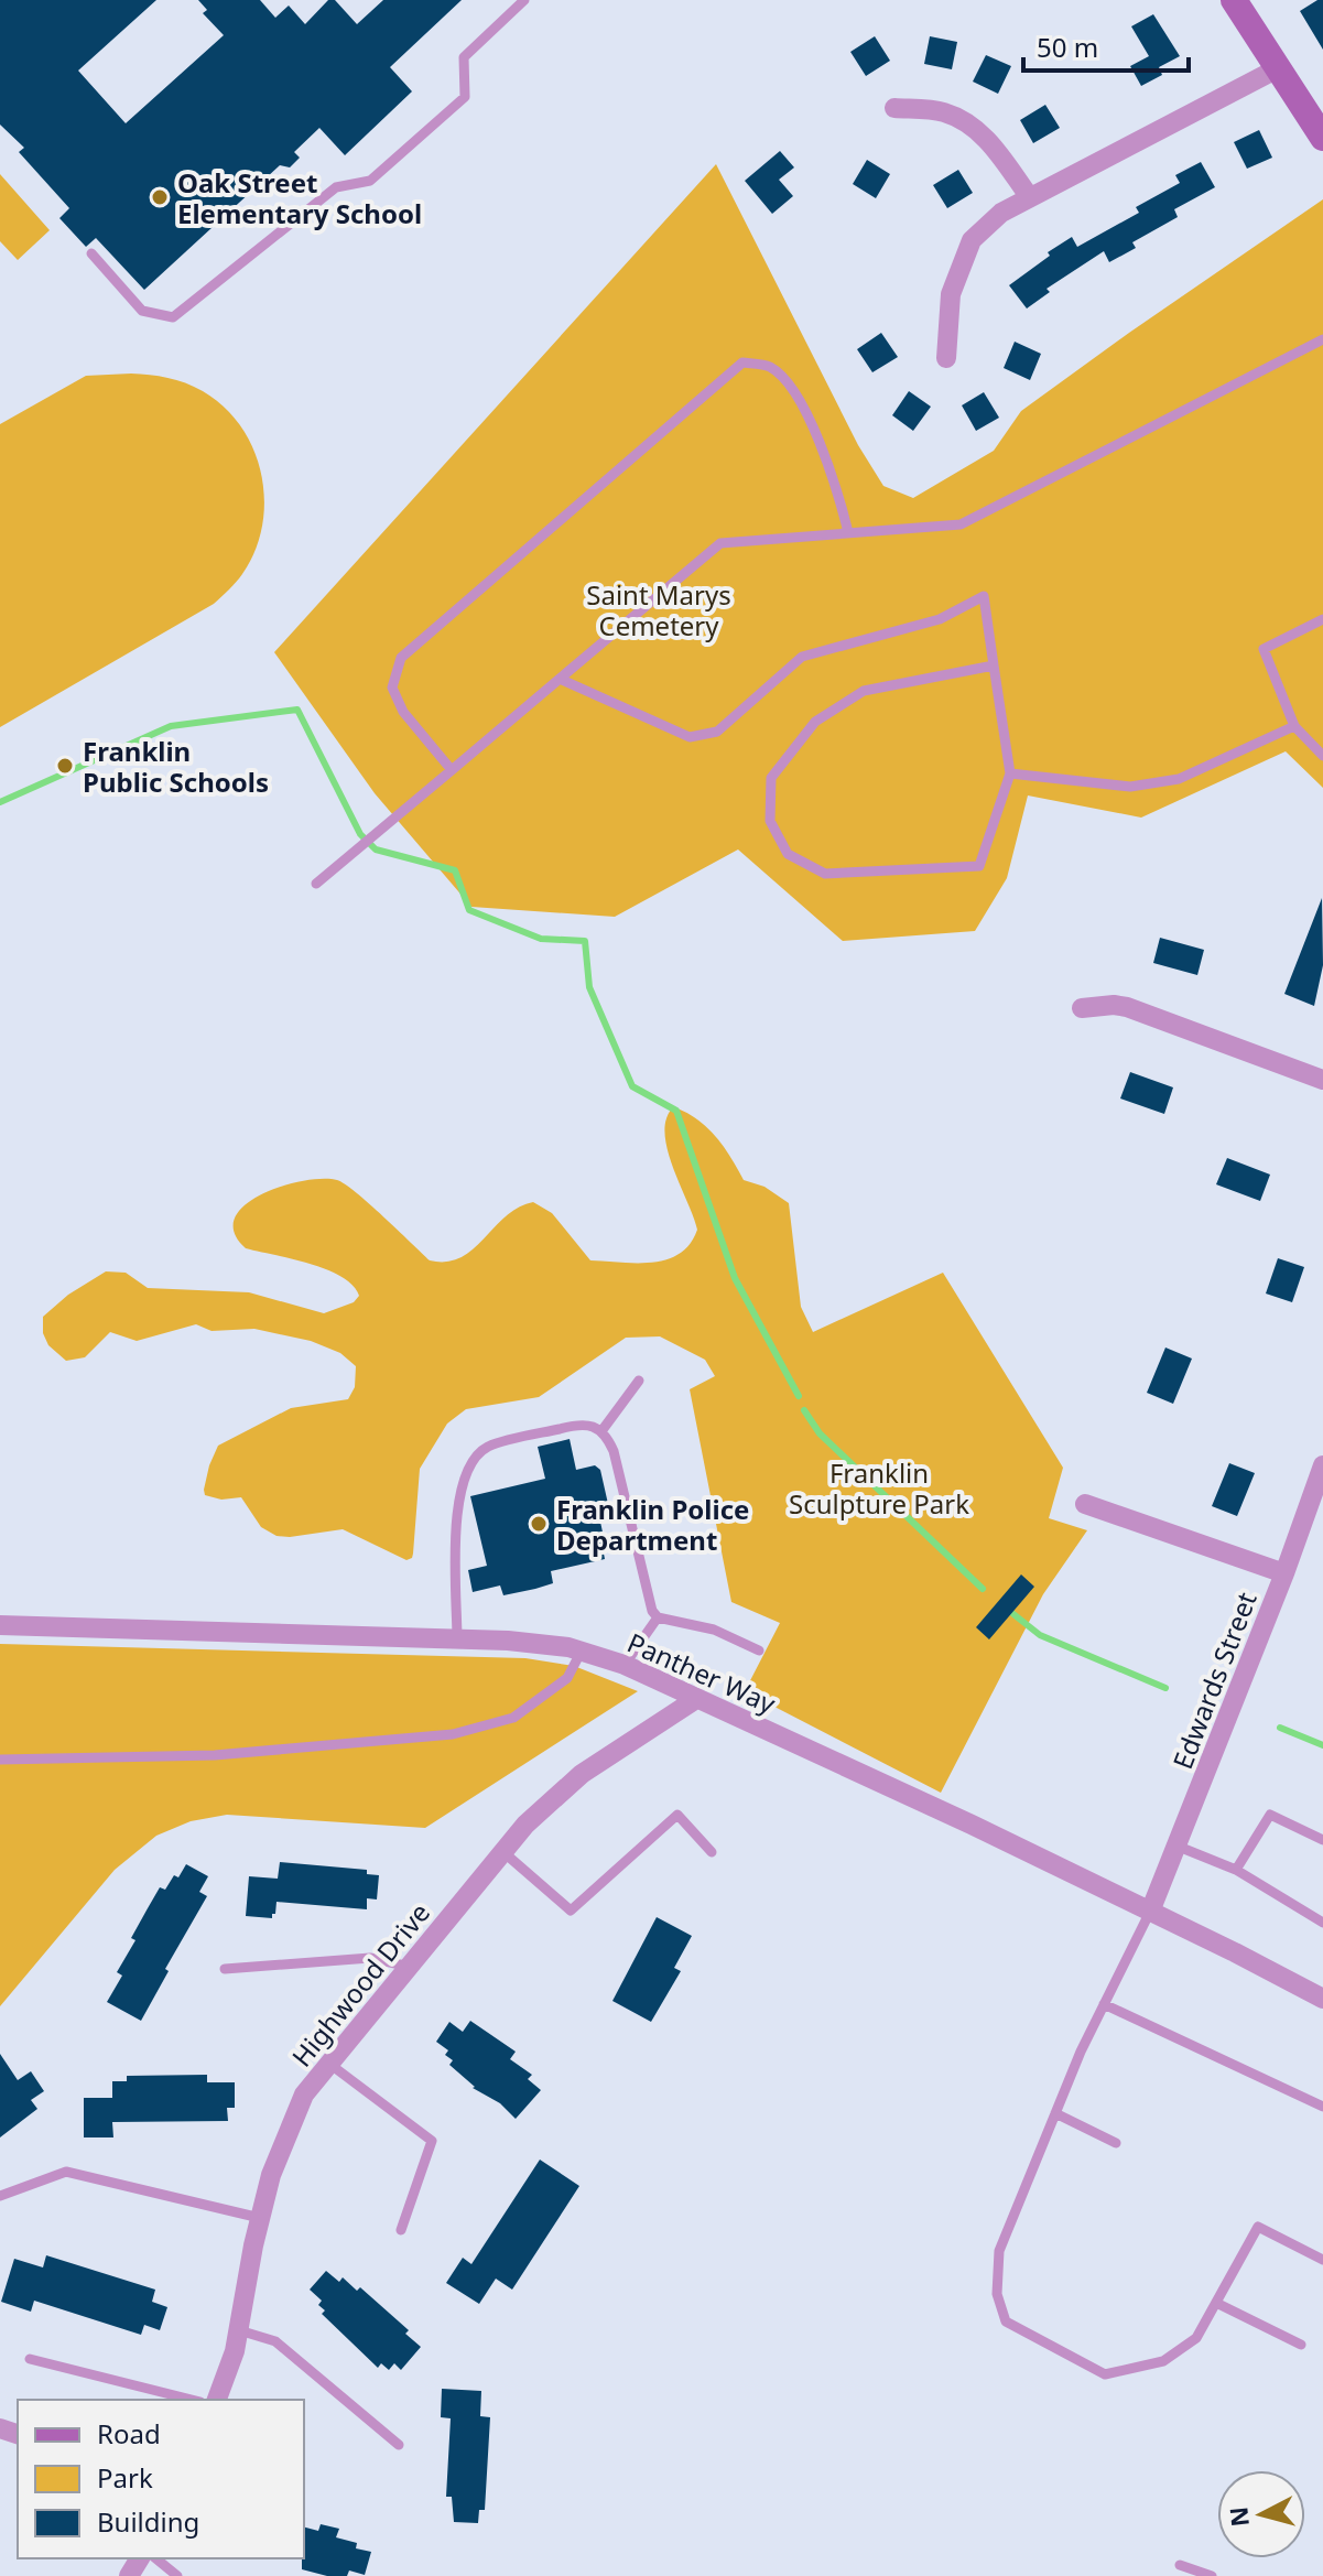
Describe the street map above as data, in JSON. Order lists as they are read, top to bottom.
{
  "streets": {
    "street": ["Panther Way", "Edwards Street", "Highwood Drive"]
  },
  "crossings": [
    ["Panther Way", "Edwards Street"],
    ["Panther Way", "Highwood Drive"]
  ],
  "parks": ["Saint Marys Cemetery", "Franklin Sculpture Park"],
  "places": ["Oak Street Elementary School", "Franklin Public Schools", "Franklin Police Department"],
  "legend": ["Road", "Park", "Building"],
  "scale_bar": "50 m",
  "north": "left"
}
